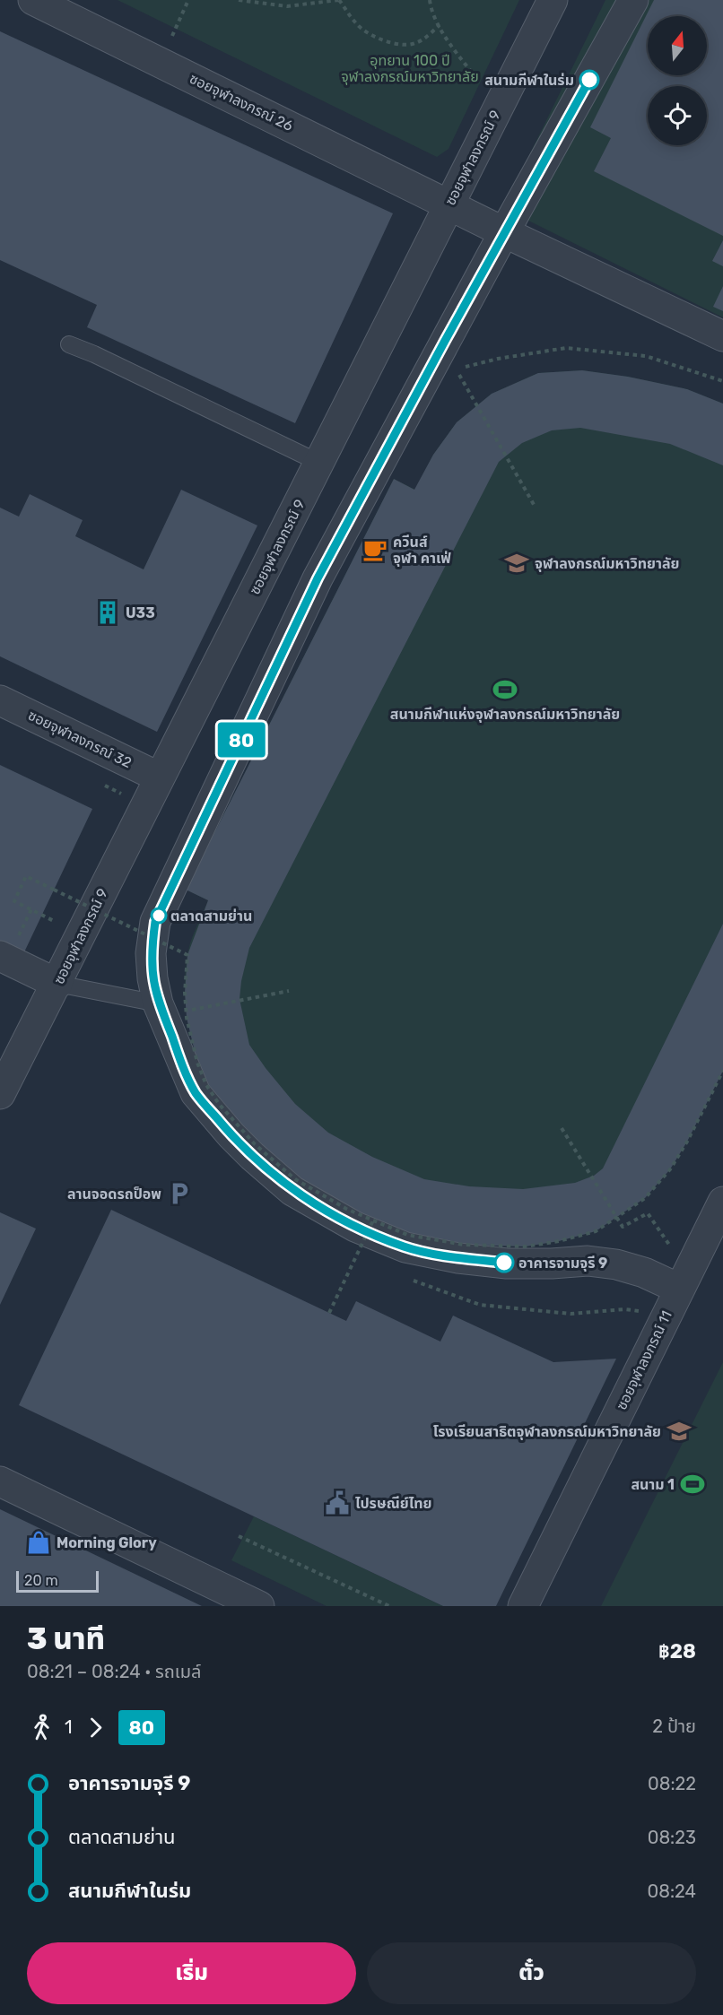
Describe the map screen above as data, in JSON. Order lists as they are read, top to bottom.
{
  "streets": {
    "street": [
      "ซอยจุฬาลงกรณ์ 26",
      "ซอยจุฬาลงกรณ์ 9",
      "ซอยจุฬาลงกรณ์ 32",
      "ซอยจุฬาลงกรณ์ 11"
    ]
  },
  "crossings": [
    ["ซอยจุฬาลงกรณ์ 26", "ซอยจุฬาลงกรณ์ 9"],
    ["ซอยจุฬาลงกรณ์ 9", "ซอยจุฬาลงกรณ์ 32"]
  ],
  "parks": ["อุทยาน 100 ปี จุฬาลงกรณ์มหาวิทยาลัย"],
  "places": {
    "other": ["สนามกีฬาในร่ม", "ตลาดสามย่าน", "อาคารจามจุรี 9"],
    "cafe": ["ควีนส์ จุฬา คาเฟ่"],
    "school or university": ["จุฬาลงกรณ์มหาวิทยาลัย", "โรงเรียนสาธิตจุฬาลงกรณ์มหาวิทยาลัย"],
    "building": ["U33"],
    "sports": ["สนามกีฬาแห่งจุฬาลงกรณ์มหาวิทยาลัย", "สนาม 1"],
    "parking": ["ลานจอดรถป็อพ"],
    "public building": ["ไปรษณีย์ไทย"],
    "shop": ["Morning Glory"]
  },
  "lines": ["bus line 80"],
  "scale_bar": "20 m",
  "north": "top",
  "page": {
    "on_map": "80",
    "scale": "20 m",
    "heading": ["3 นาที", "08:21 – 08:24 · รถเมล์", "฿28"],
    "legs": ["1", "80", "2 ป้าย"],
    "list": [
      {
        "name": "อาคารจามจุรี 9",
        "value": "08:22"
      },
      {
        "name": "ตลาดสามย่าน",
        "value": "08:23"
      },
      {
        "name": "สนามกีฬาในร่ม",
        "value": "08:24"
      }
    ],
    "buttons": ["เริ่ม", "ตั๋ว"]
  }
}
